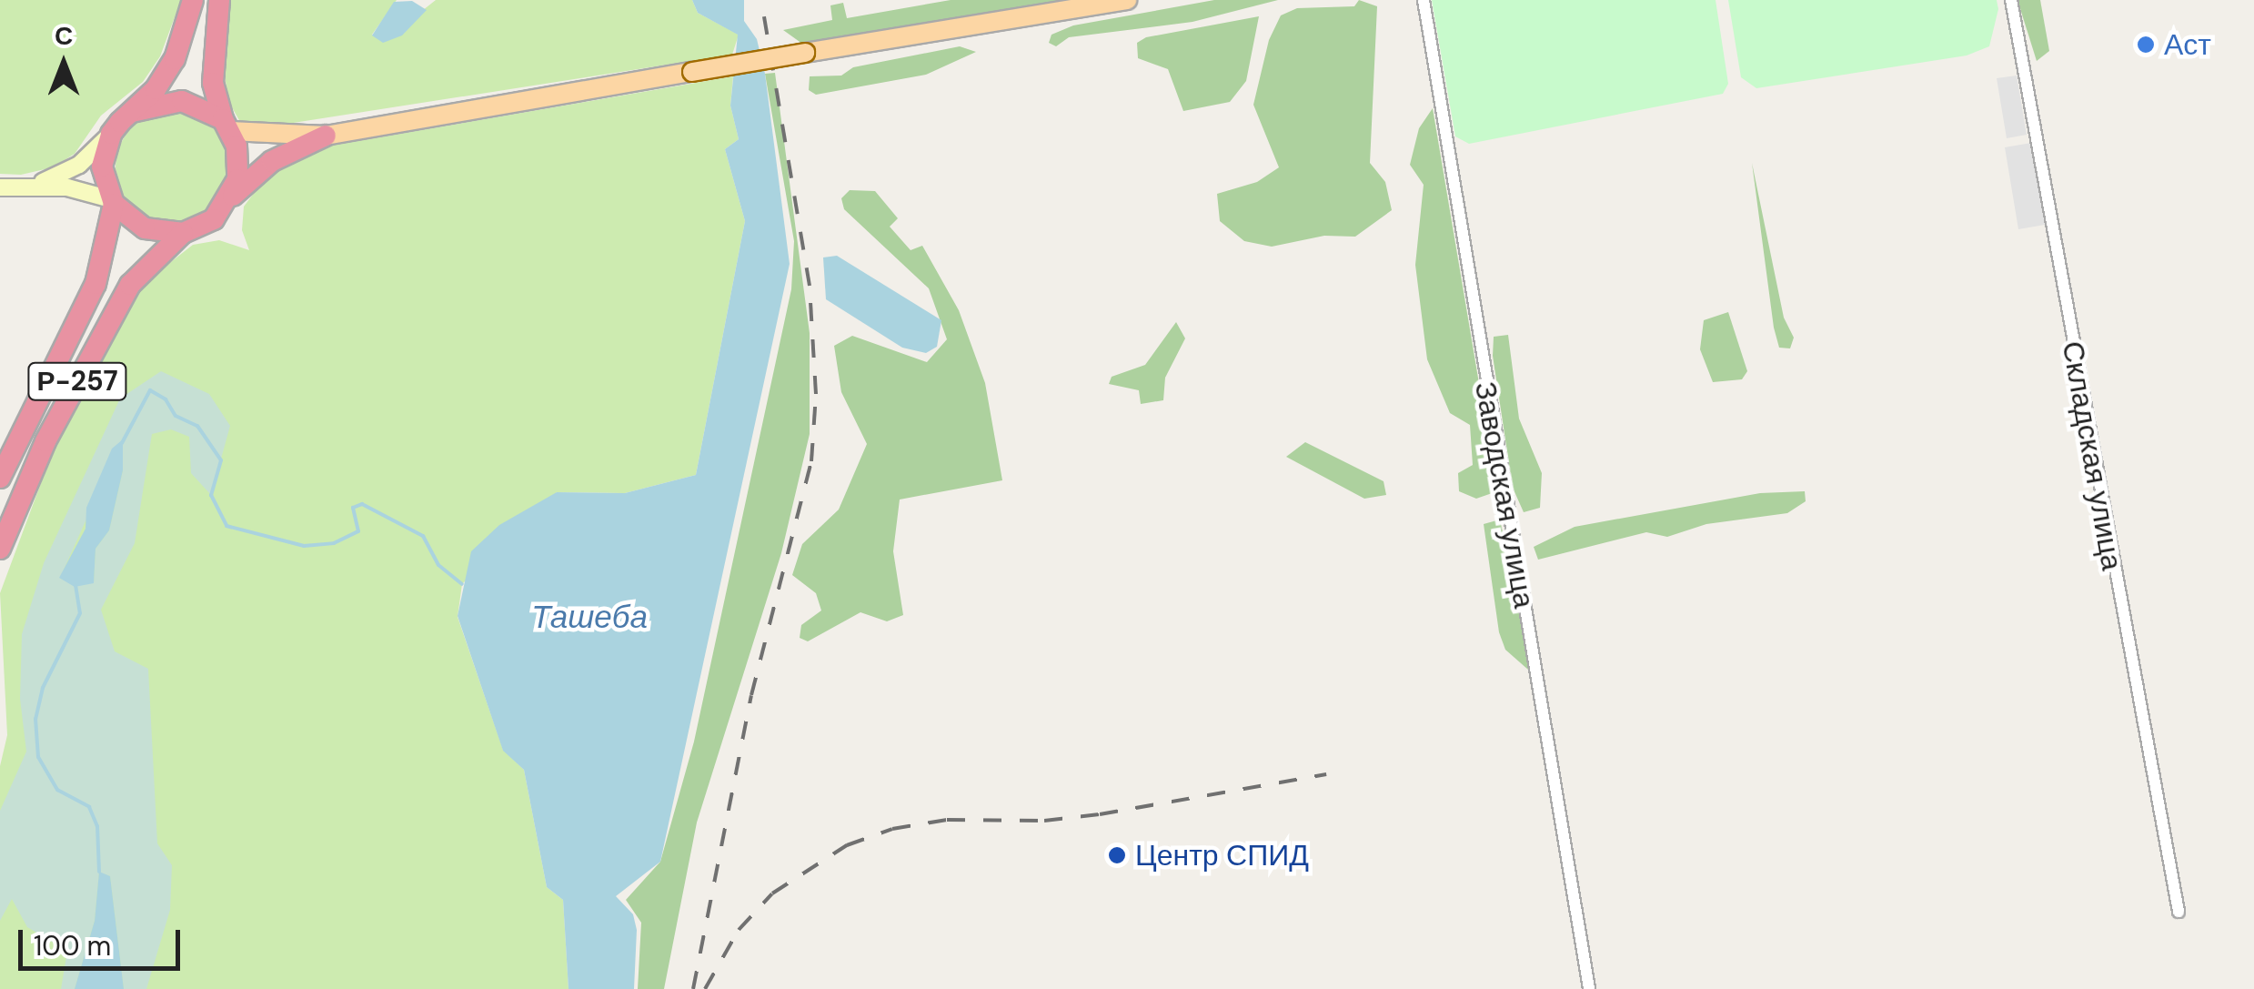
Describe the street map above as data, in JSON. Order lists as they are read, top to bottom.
{
  "streets": {
    "highway": ["Р-257"],
    "street": ["Складская улица", "Заводская улица"]
  },
  "water": ["Ташеба"],
  "places": ["Аст", "Центр СПИД"],
  "scale_bar": "100 m",
  "north": "top"
}
